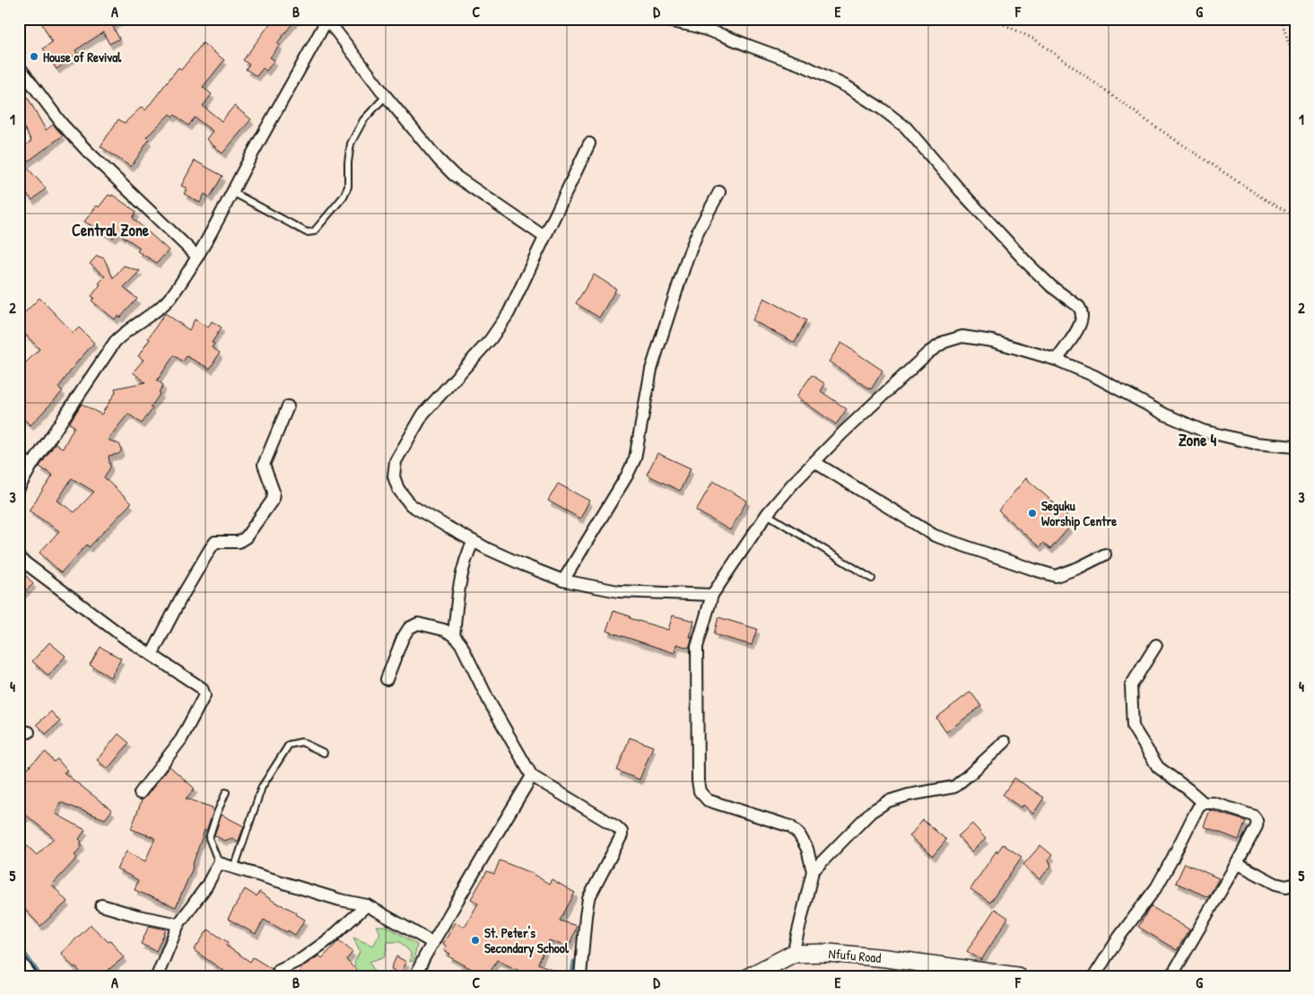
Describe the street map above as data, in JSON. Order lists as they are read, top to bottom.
{
  "streets": {
    "street": ["Nfufu Road"]
  },
  "districts": ["Central Zone", "Zone 4"],
  "places": ["House of Revival", "Seguku Worship Centre", "St. Peter's Secondary School"],
  "grid": {
    "columns": [
      "A",
      "B",
      "C",
      "D",
      "E",
      "F",
      "G"
    ],
    "rows": [
      "1",
      "2",
      "3",
      "4",
      "5"
    ]
  }
}
